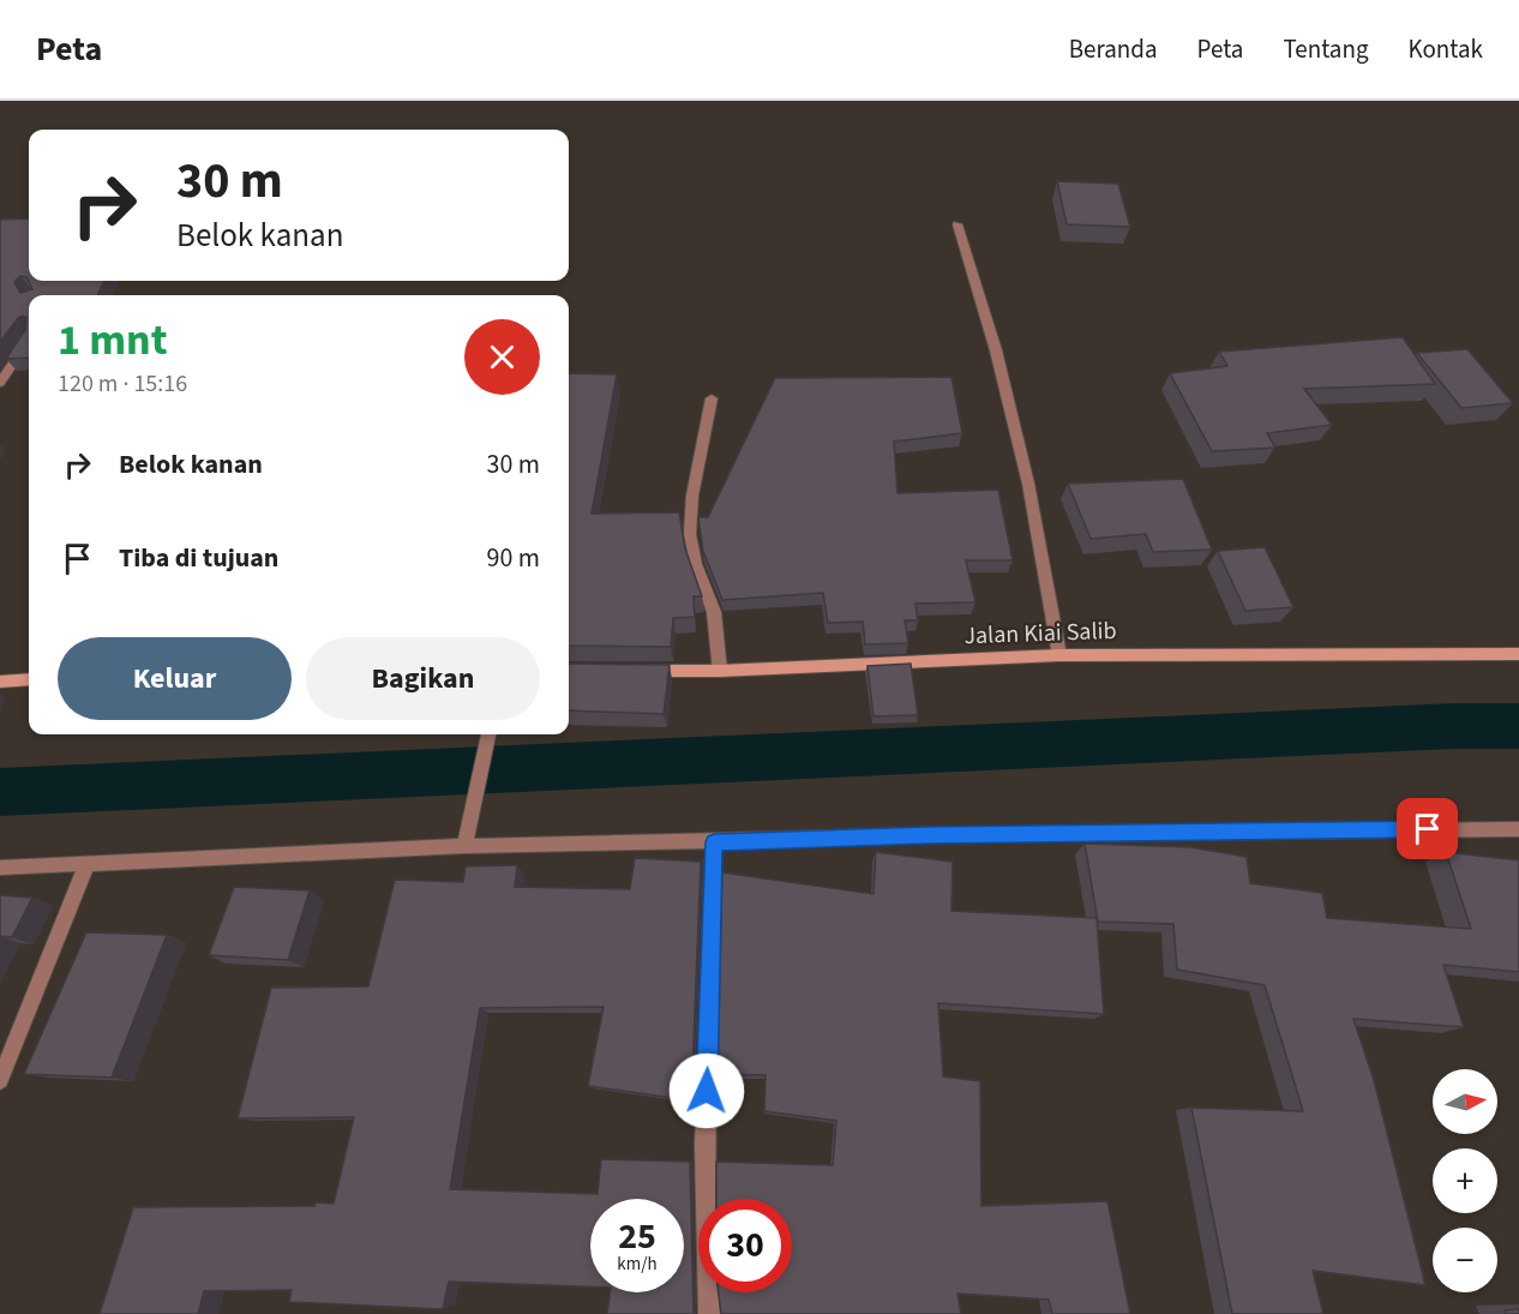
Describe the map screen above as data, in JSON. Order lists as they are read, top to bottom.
{
  "streets": {
    "street": ["Jalan Kiai Salib"]
  },
  "north": "right",
  "page": {
    "header": "Peta",
    "nav": [
      "Beranda",
      "Peta",
      "Tentang",
      "Kontak"
    ],
    "turn": ["30 m", "Belok kanan"],
    "heading": ["1 mnt", "120 m · 15:16"],
    "list": [
      {
        "name": "Belok kanan",
        "value": "30 m"
      },
      {
        "name": "Tiba di tujuan",
        "value": "90 m"
      }
    ],
    "buttons": ["Keluar", "Bagikan"],
    "map_buttons": ["+", "−"],
    "speed": "25 km/h",
    "limit": "30"
  }
}
